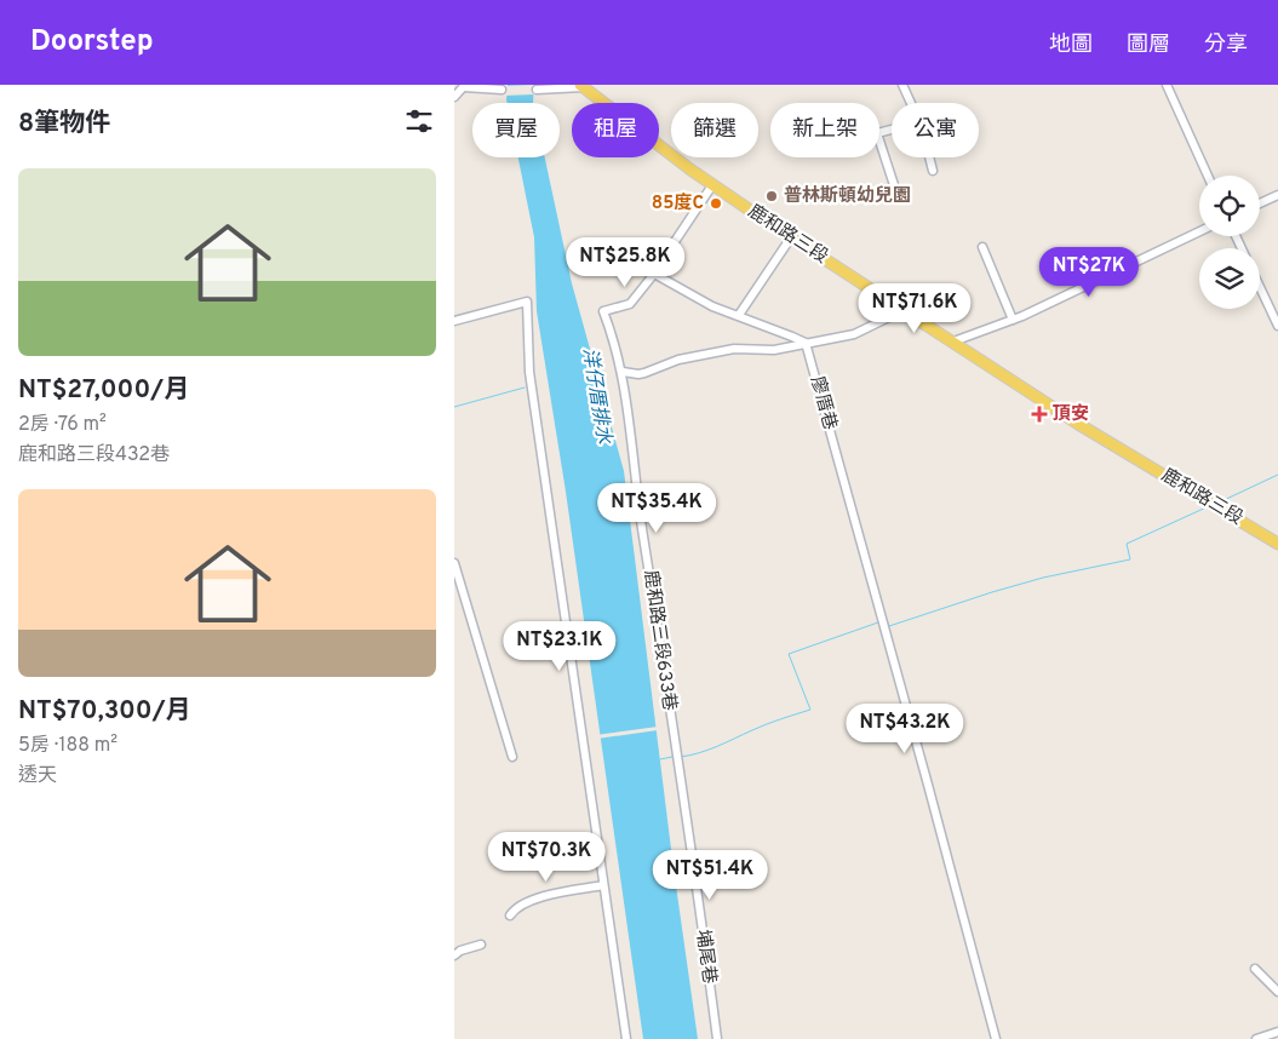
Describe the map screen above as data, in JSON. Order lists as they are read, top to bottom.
{
  "streets": {
    "main road": ["鹿和路三段"],
    "street": ["廖厝巷", "鹿和路三段633巷", "埔尾巷"]
  },
  "crossings": [
    ["鹿和路三段633巷", "埔尾巷"]
  ],
  "water": ["洋仔厝排水"],
  "places": {
    "other": ["普林斯頓幼兒園", "85度C"],
    "health": ["頂安"]
  },
  "page": {
    "header": "Doorstep",
    "nav": ["地圖", "圖層", "分享"],
    "heading": "8筆物件",
    "chip": [
      "買屋",
      "租屋",
      "篩選",
      "新上架",
      "公寓"
    ],
    "list": [
      {
        "name": "NT$27,000/月",
        "note": "2房 · 76 m² · 鹿和路三段432巷"
      },
      {
        "name": "NT$70,300/月",
        "note": "5房 · 188 m² · 透天"
      }
    ],
    "price": [
      "NT$25.8K",
      "NT$27K",
      "NT$71.6K",
      "NT$35.4K",
      "NT$23.1K",
      "NT$43.2K",
      "NT$70.3K",
      "NT$51.4K"
    ]
  }
}
